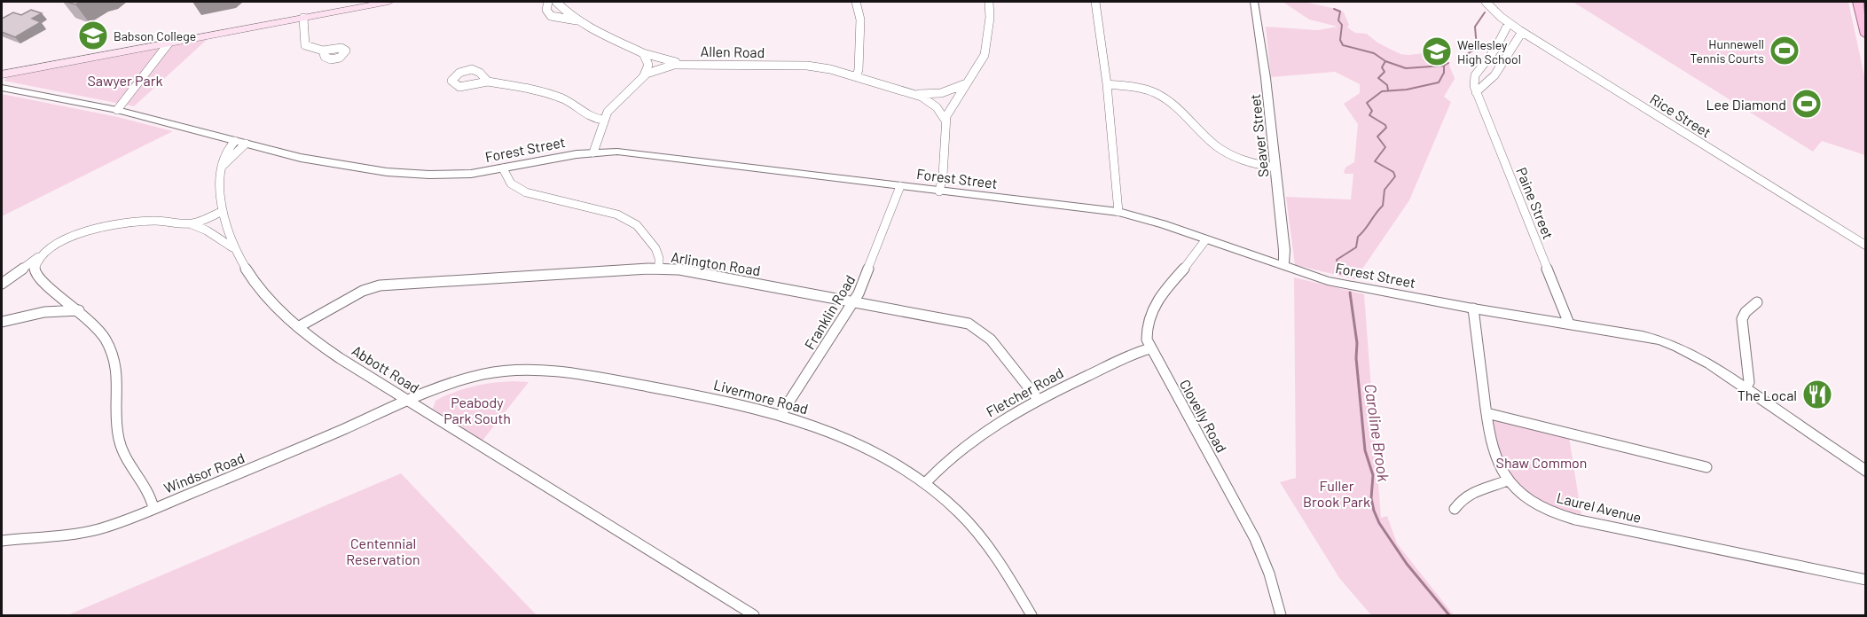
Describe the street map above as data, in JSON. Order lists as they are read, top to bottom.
{
  "streets": {
    "street": [
      "Allen Road",
      "Rice Street",
      "Seaver Street",
      "Forest Street",
      "Paine Street",
      "Arlington Road",
      "Franklin Road",
      "Abbott Road",
      "Fletcher Road",
      "Livermore Road",
      "Clovelly Road",
      "Windsor Road",
      "Laurel Avenue"
    ]
  },
  "crossings": [
    ["Allen Road", "Forest Street"],
    ["Rice Street", "Paine Street"],
    ["Seaver Street", "Forest Street"],
    ["Forest Street", "Paine Street"],
    ["Forest Street", "Franklin Road"],
    ["Forest Street", "Abbott Road"],
    ["Forest Street", "Clovelly Road"],
    ["Forest Street", "Laurel Avenue"],
    ["Arlington Road", "Franklin Road"],
    ["Arlington Road", "Abbott Road"],
    ["Arlington Road", "Fletcher Road"],
    ["Franklin Road", "Livermore Road"],
    ["Abbott Road", "Livermore Road"],
    ["Abbott Road", "Windsor Road"],
    ["Fletcher Road", "Livermore Road"],
    ["Fletcher Road", "Clovelly Road"],
    ["Livermore Road", "Windsor Road"]
  ],
  "water": ["Caroline Brook"],
  "parks": [
    "Sawyer Park",
    "Peabody Park South",
    "Shaw Common",
    "Fuller Brook Park",
    "Centennial Reservation"
  ],
  "places": {
    "school or university": ["Babson College", "Wellesley High School"],
    "sports": ["Hunnewell Tennis Courts", "Lee Diamond"],
    "restaurant": ["The Local"]
  }
}
